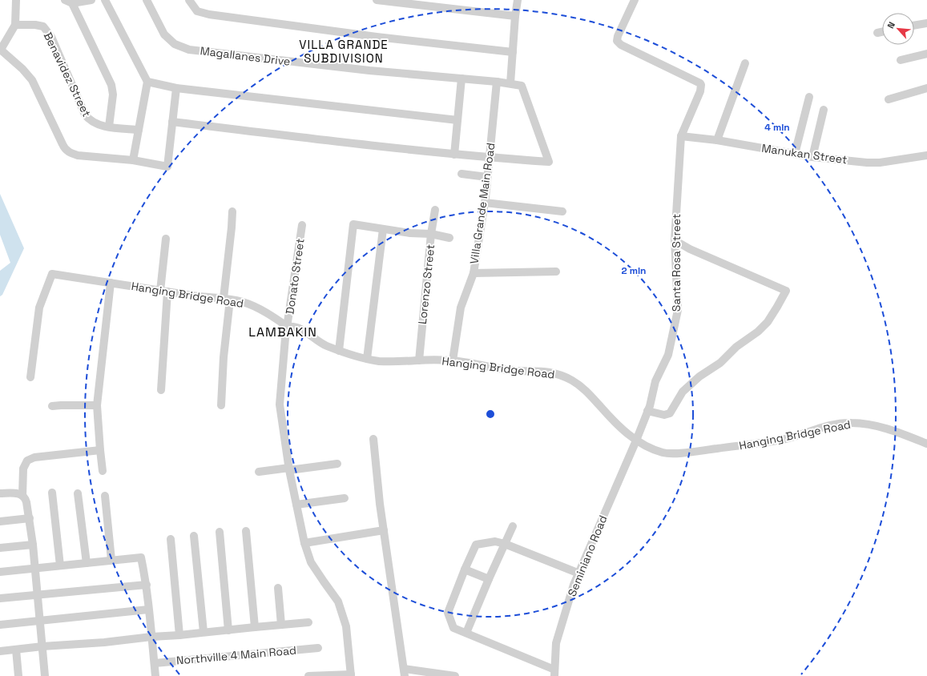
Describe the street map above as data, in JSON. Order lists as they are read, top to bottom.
{
  "streets": {
    "street": [
      "Magallanes Drive",
      "Benavidez Street",
      "Manukan Street",
      "Villa Grande Main Road",
      "Santa Rosa Street",
      "Donato Street",
      "Lorenzo Street",
      "Hanging Bridge Road",
      "Seminiano Road",
      "Northville 4 Main Road"
    ]
  },
  "crossings": [
    ["Magallanes Drive", "Villa Grande Main Road"],
    ["Manukan Street", "Santa Rosa Street"],
    ["Villa Grande Main Road", "Hanging Bridge Road"],
    ["Santa Rosa Street", "Hanging Bridge Road"],
    ["Santa Rosa Street", "Seminiano Road"],
    ["Donato Street", "Hanging Bridge Road"],
    ["Lorenzo Street", "Hanging Bridge Road"],
    ["Hanging Bridge Road", "Seminiano Road"]
  ],
  "districts": ["VILLA GRANDE SUBDIVISION", "LAMBAKIN"],
  "north": "top left",
  "rings": ["4 min", "2 min"]
}
